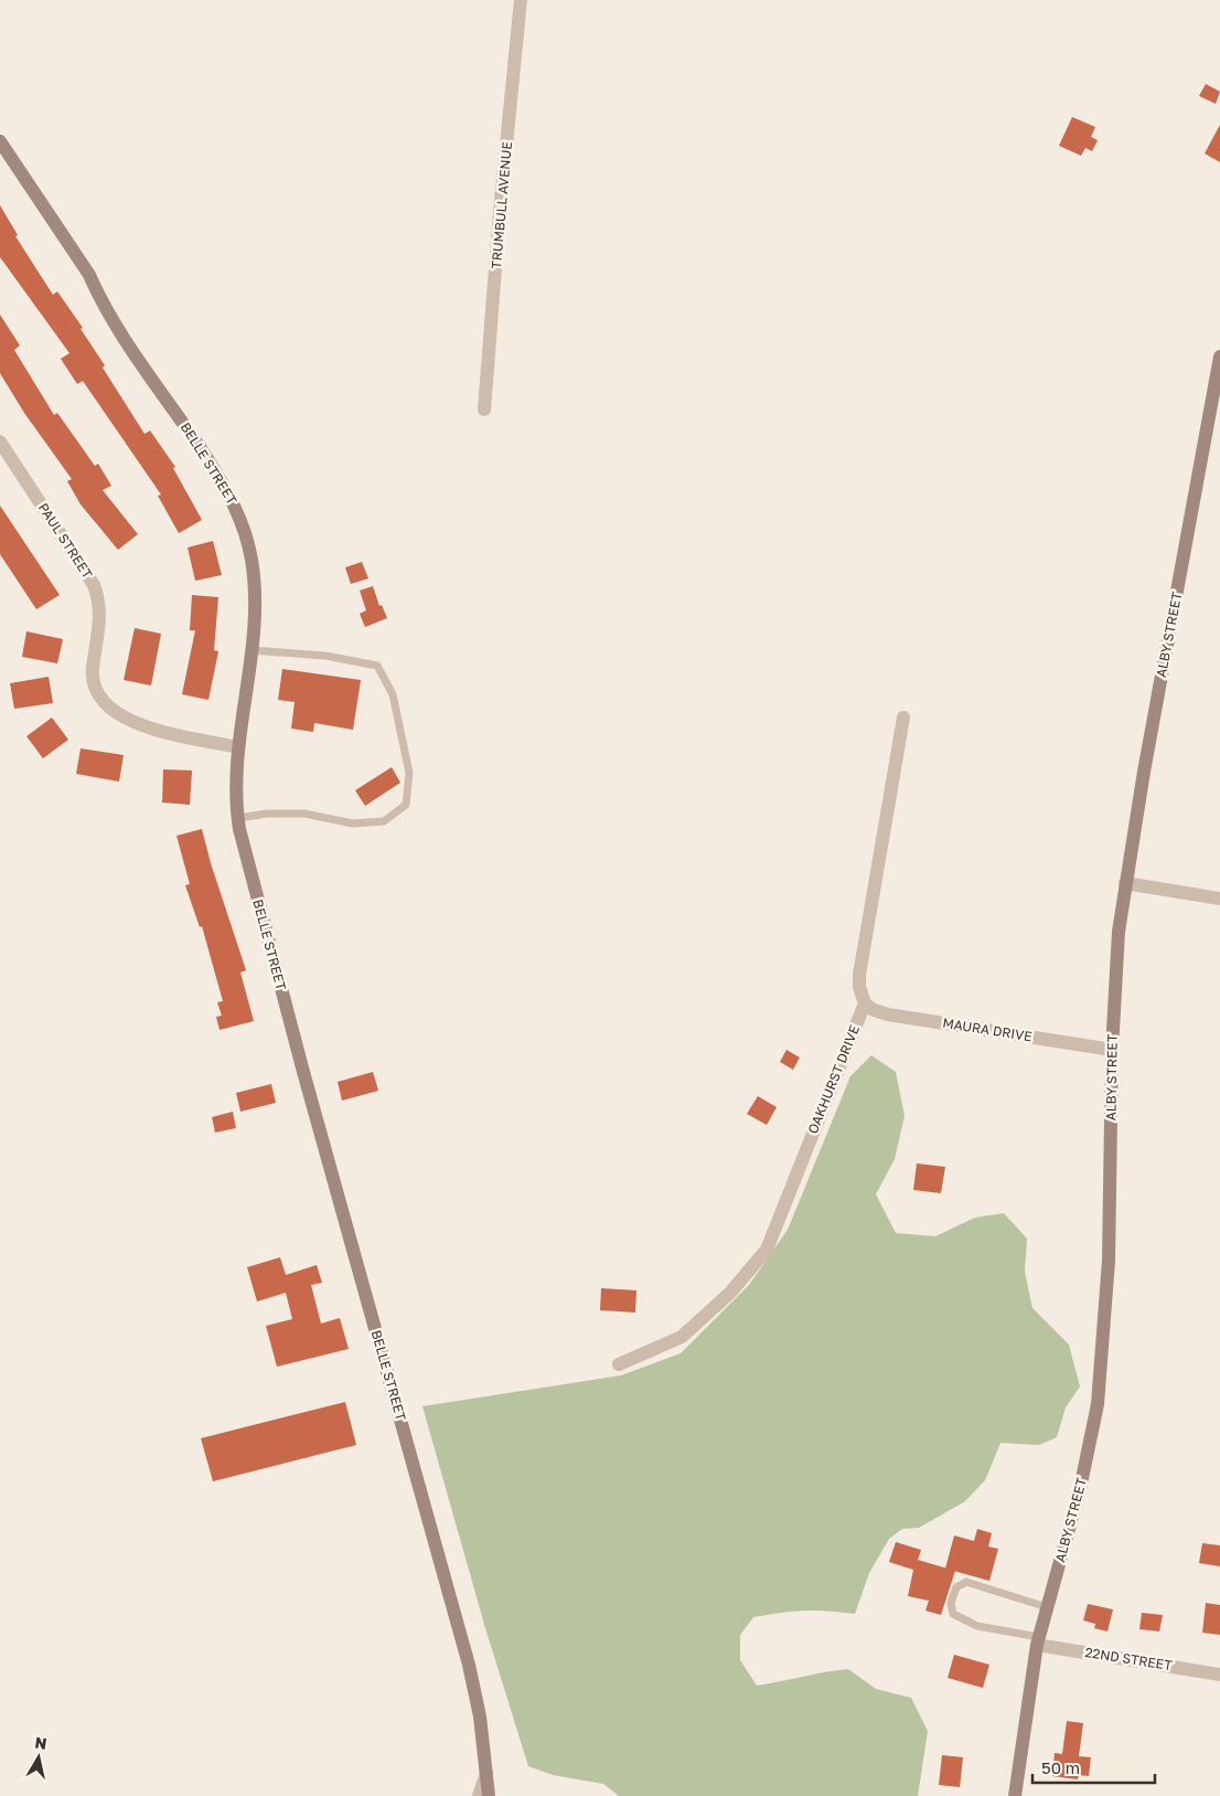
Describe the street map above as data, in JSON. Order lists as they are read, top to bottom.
{
  "streets": {
    "street": [
      "TRUMBULL AVENUE",
      "BELLE STREET",
      "PAUL STREET",
      "ALBY STREET",
      "MAURA DRIVE",
      "OAKHURST DRIVE",
      "22ND STREET"
    ]
  },
  "crossings": [
    ["BELLE STREET", "PAUL STREET"],
    ["ALBY STREET", "MAURA DRIVE"],
    ["ALBY STREET", "22ND STREET"],
    ["MAURA DRIVE", "OAKHURST DRIVE"]
  ],
  "scale_bar": "50 m",
  "north": "top"
}
